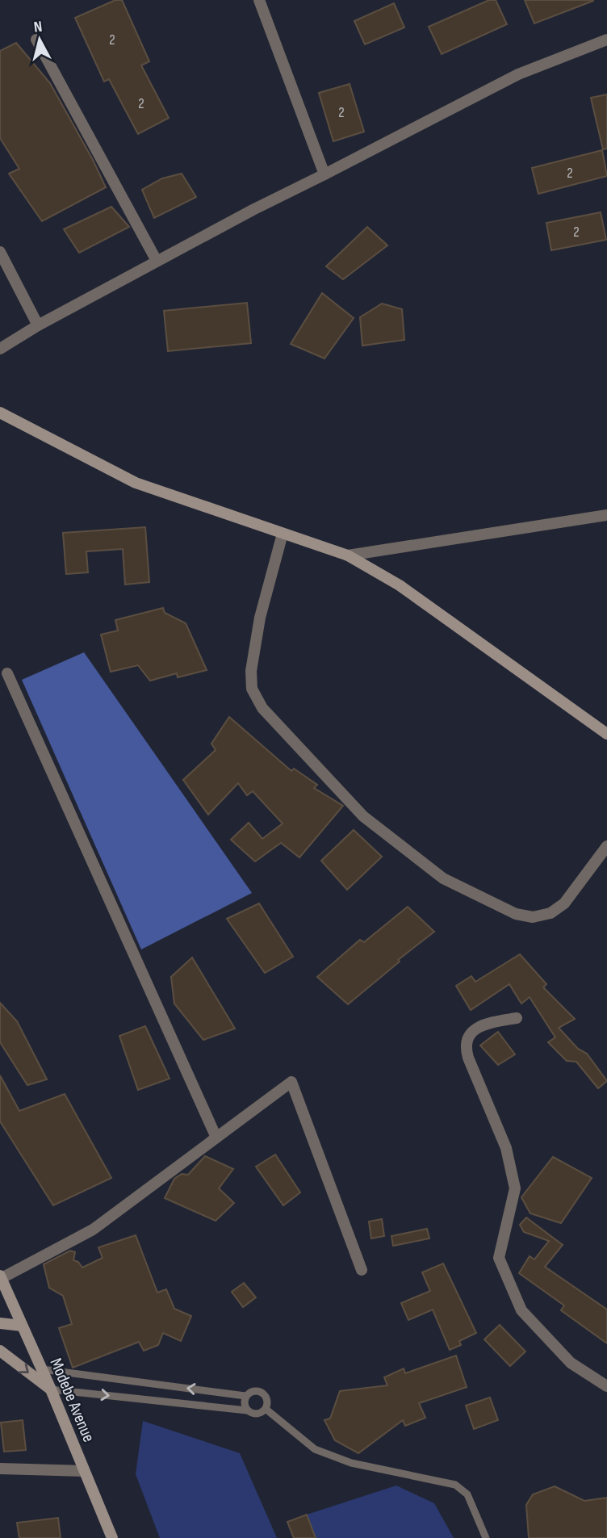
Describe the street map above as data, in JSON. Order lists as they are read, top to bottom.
{
  "streets": {
    "street": ["Modebe Avenue"]
  },
  "house_numbers": [
    "2",
    "2",
    "2",
    "2",
    "2"
  ],
  "north": "top"
}
